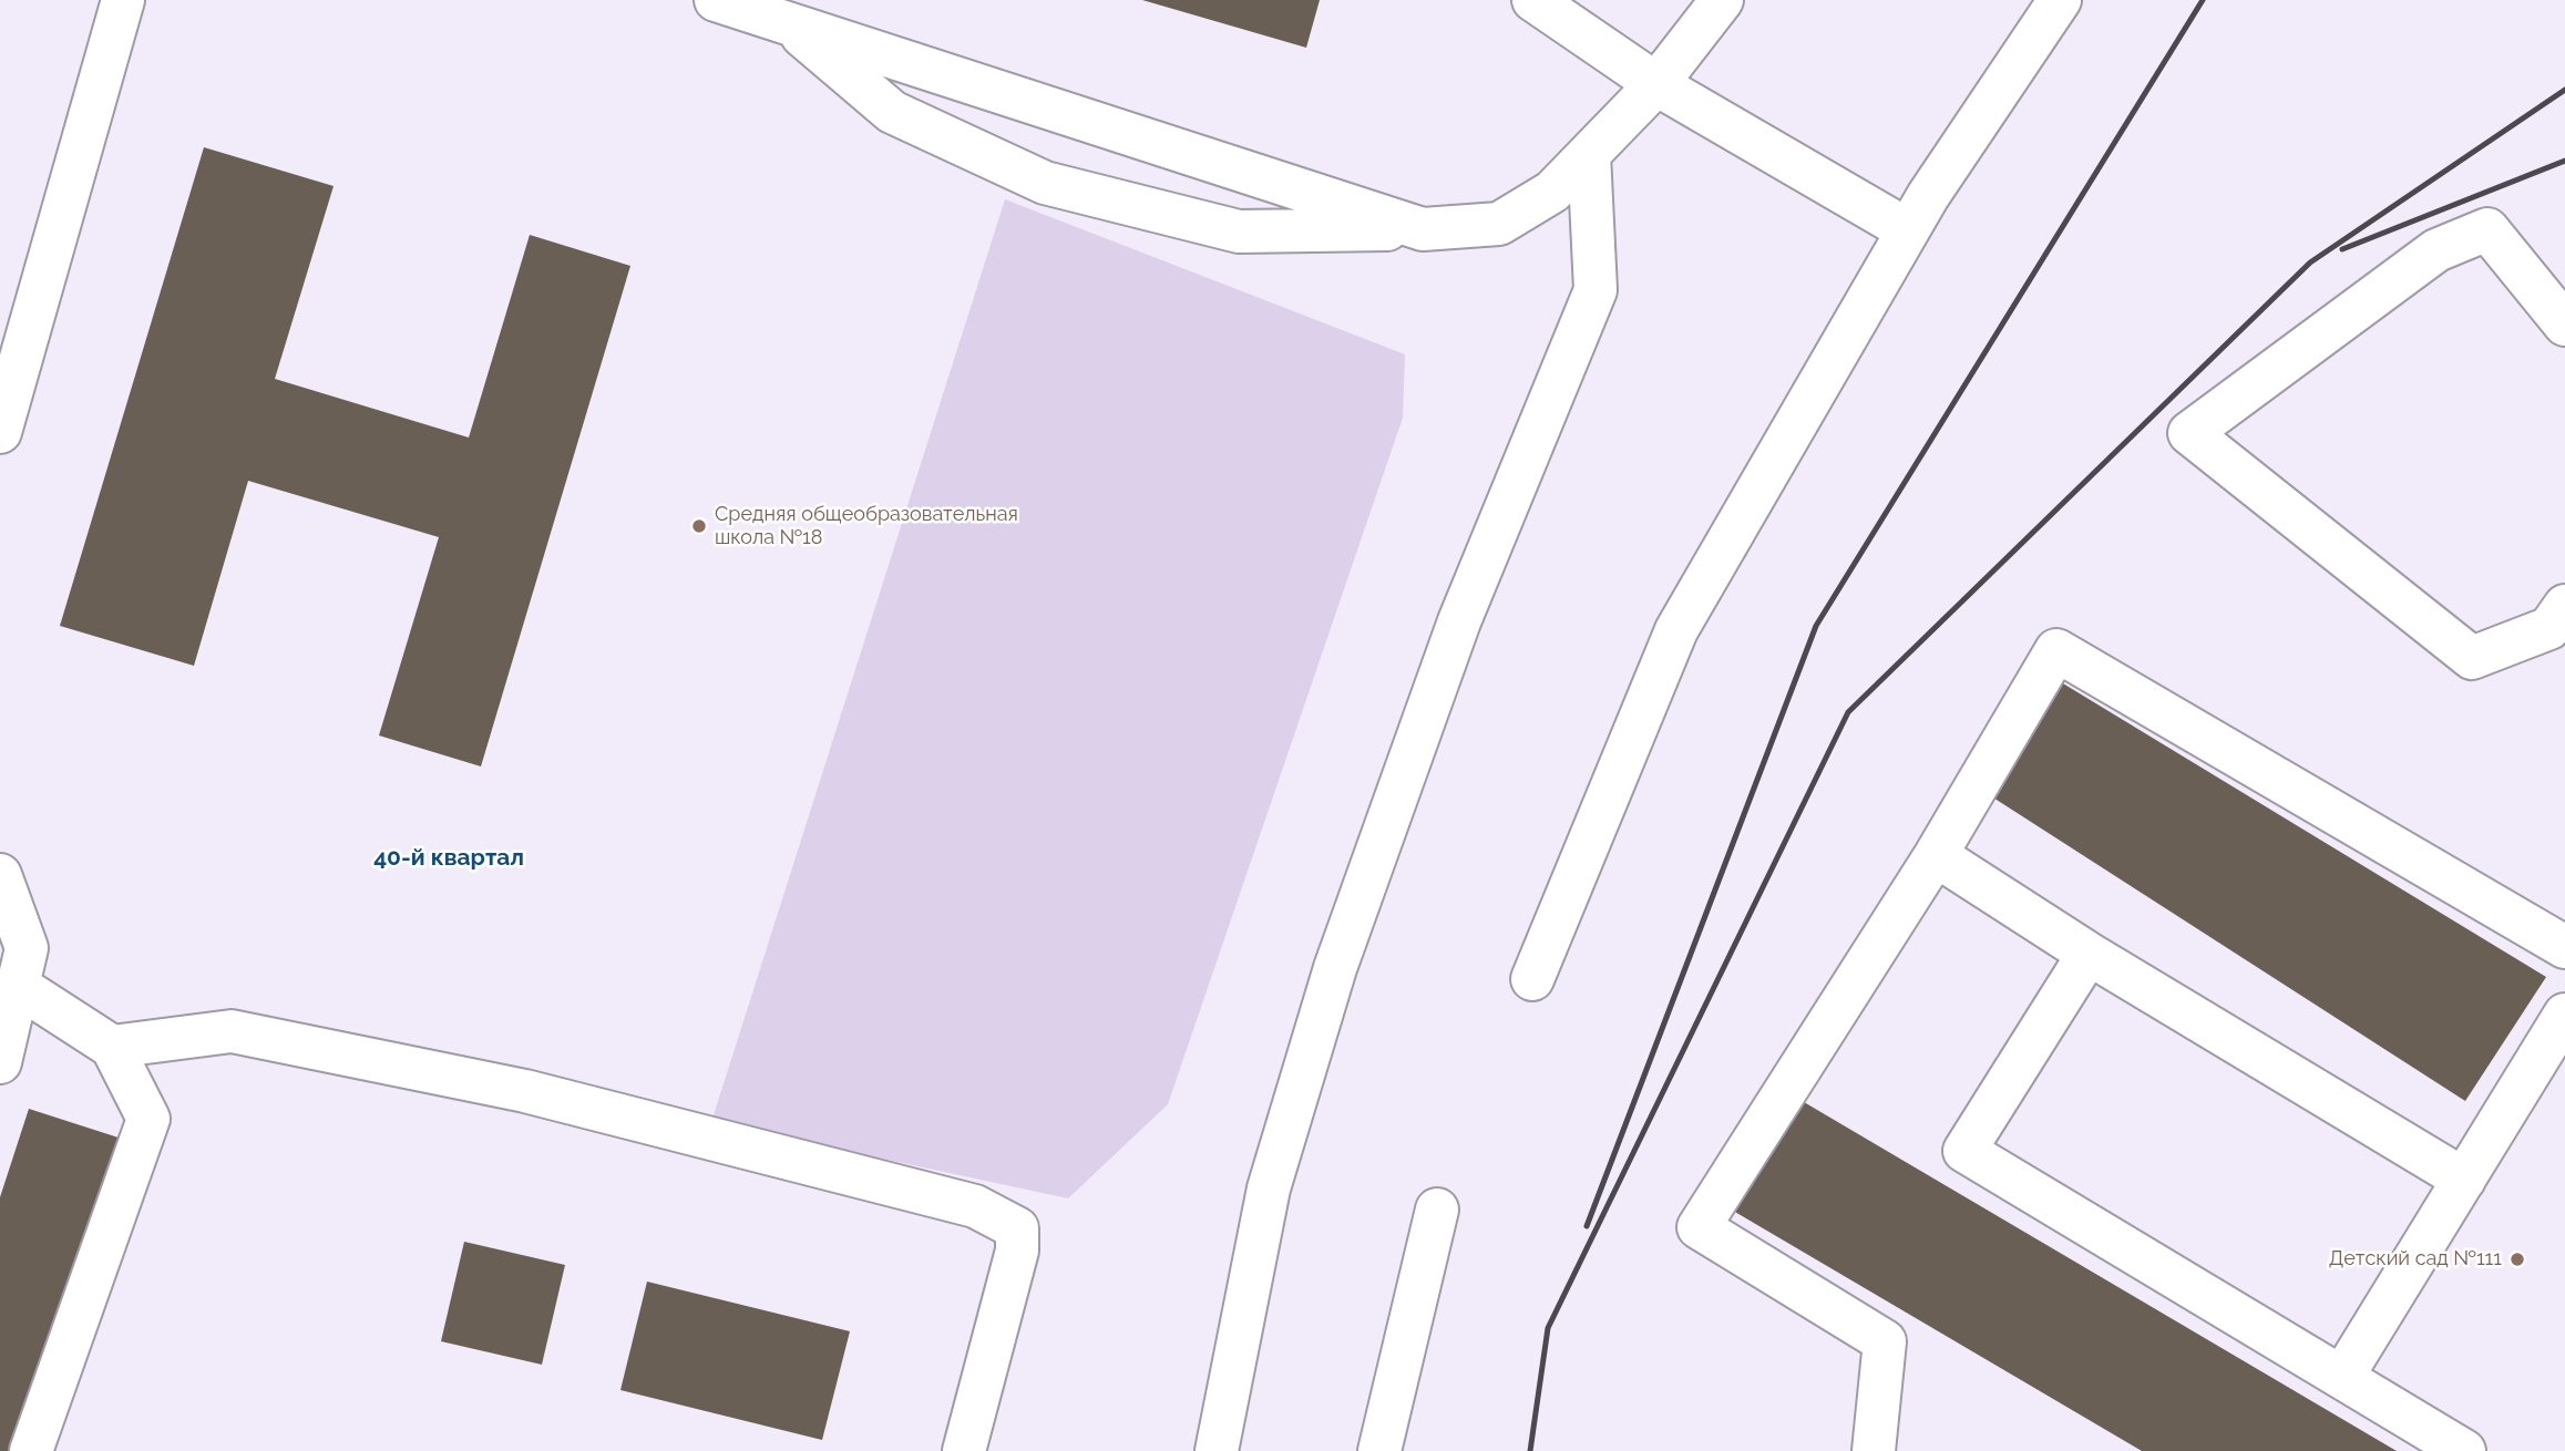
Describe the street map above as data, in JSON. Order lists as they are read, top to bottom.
{
  "districts": ["40-й квартал"],
  "places": ["Средняя общеобразовательная школа №18", "Детский сад №111"]
}
